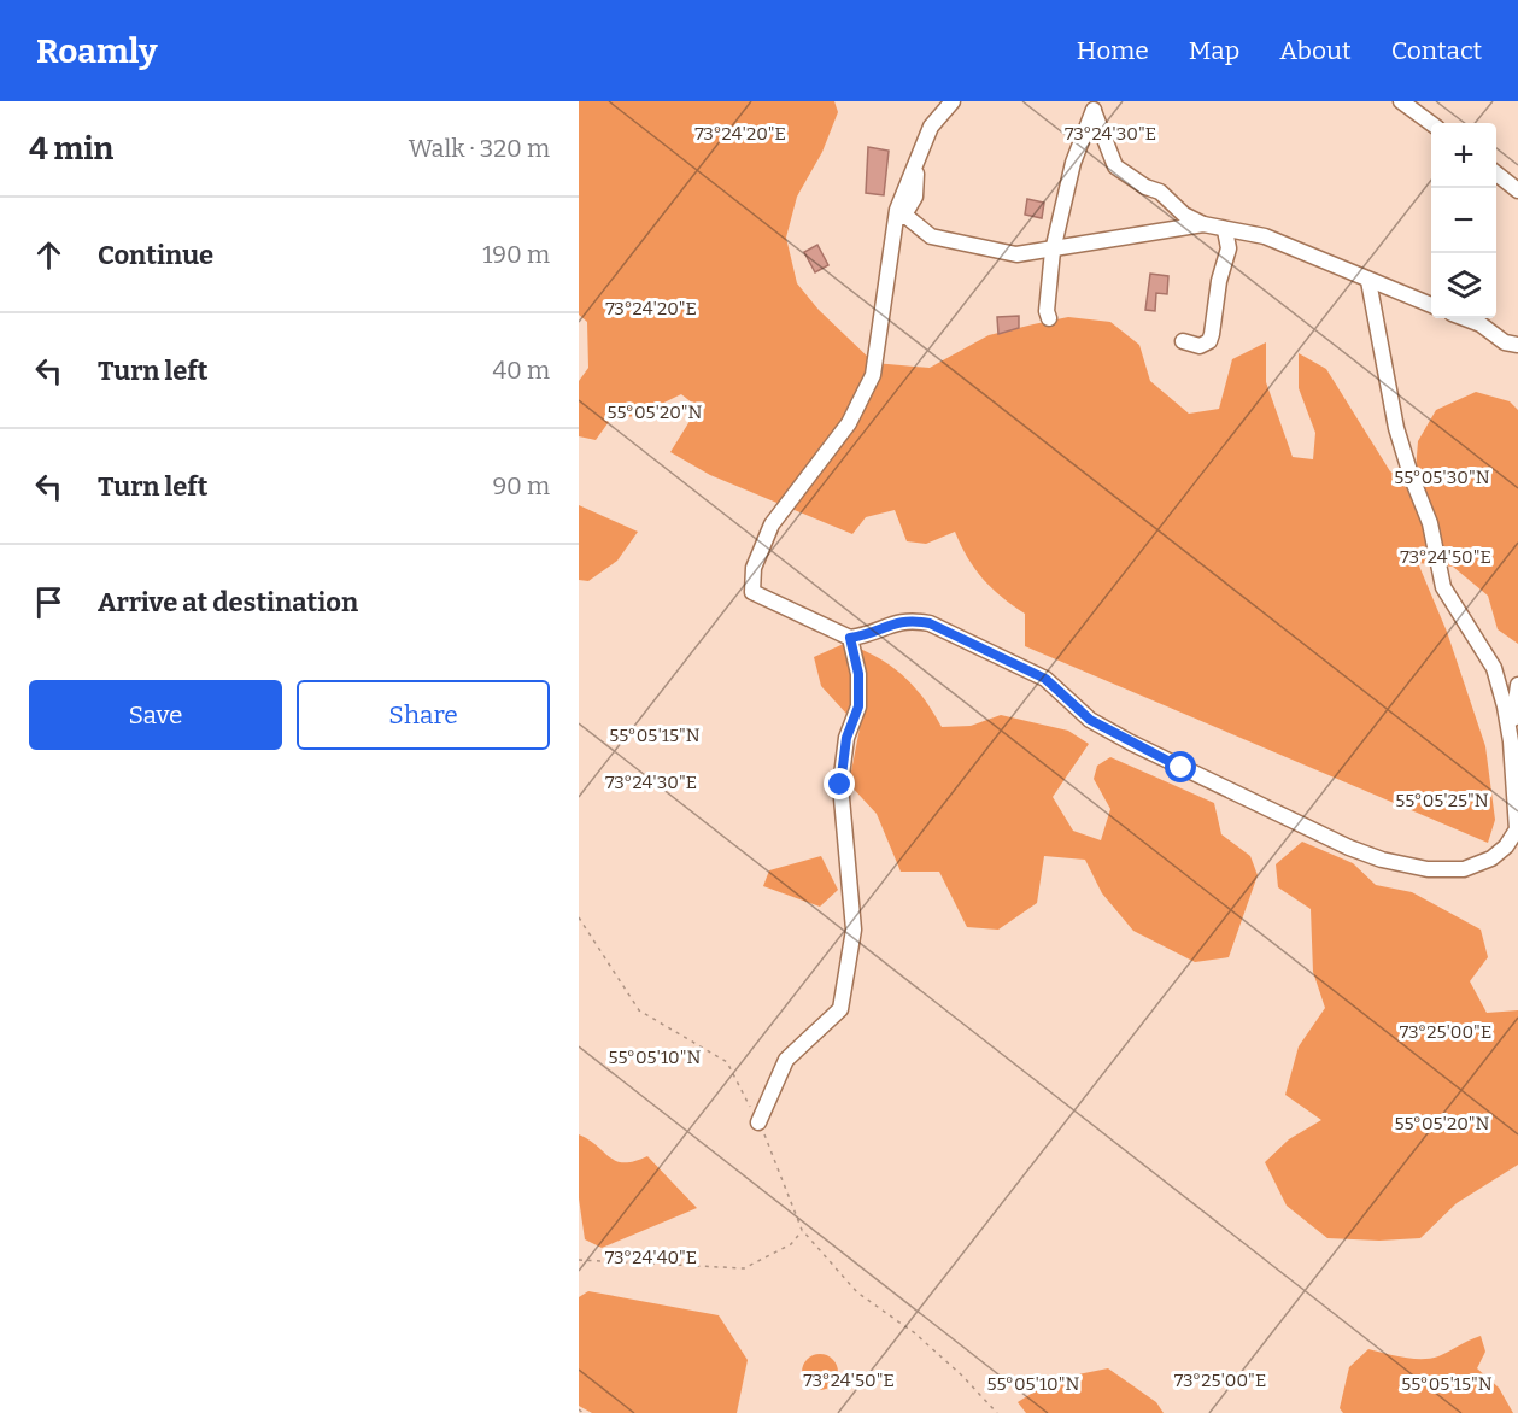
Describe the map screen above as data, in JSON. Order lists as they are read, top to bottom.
{
  "page": {
    "header": "Roamly",
    "nav": [
      "Home",
      "Map",
      "About",
      "Contact"
    ],
    "heading": ["4 min", "Walk · 320 m"],
    "map_buttons": ["+", "−"],
    "list": [
      ["Continue", "190 m"],
      ["Turn left", "40 m"],
      ["Turn left", "90 m"],
      "Arrive at destination"
    ],
    "buttons": ["Save", "Share"]
  },
  "coordinates": [
    "73°24'20\"E",
    "73°24'30\"E",
    "55°05'20\"N",
    "55°05'30\"N",
    "73°24'50\"E",
    "55°05'15\"N",
    "55°05'25\"N",
    "73°25'00\"E",
    "55°05'10\"N",
    "73°24'40\"E"
  ]
}
